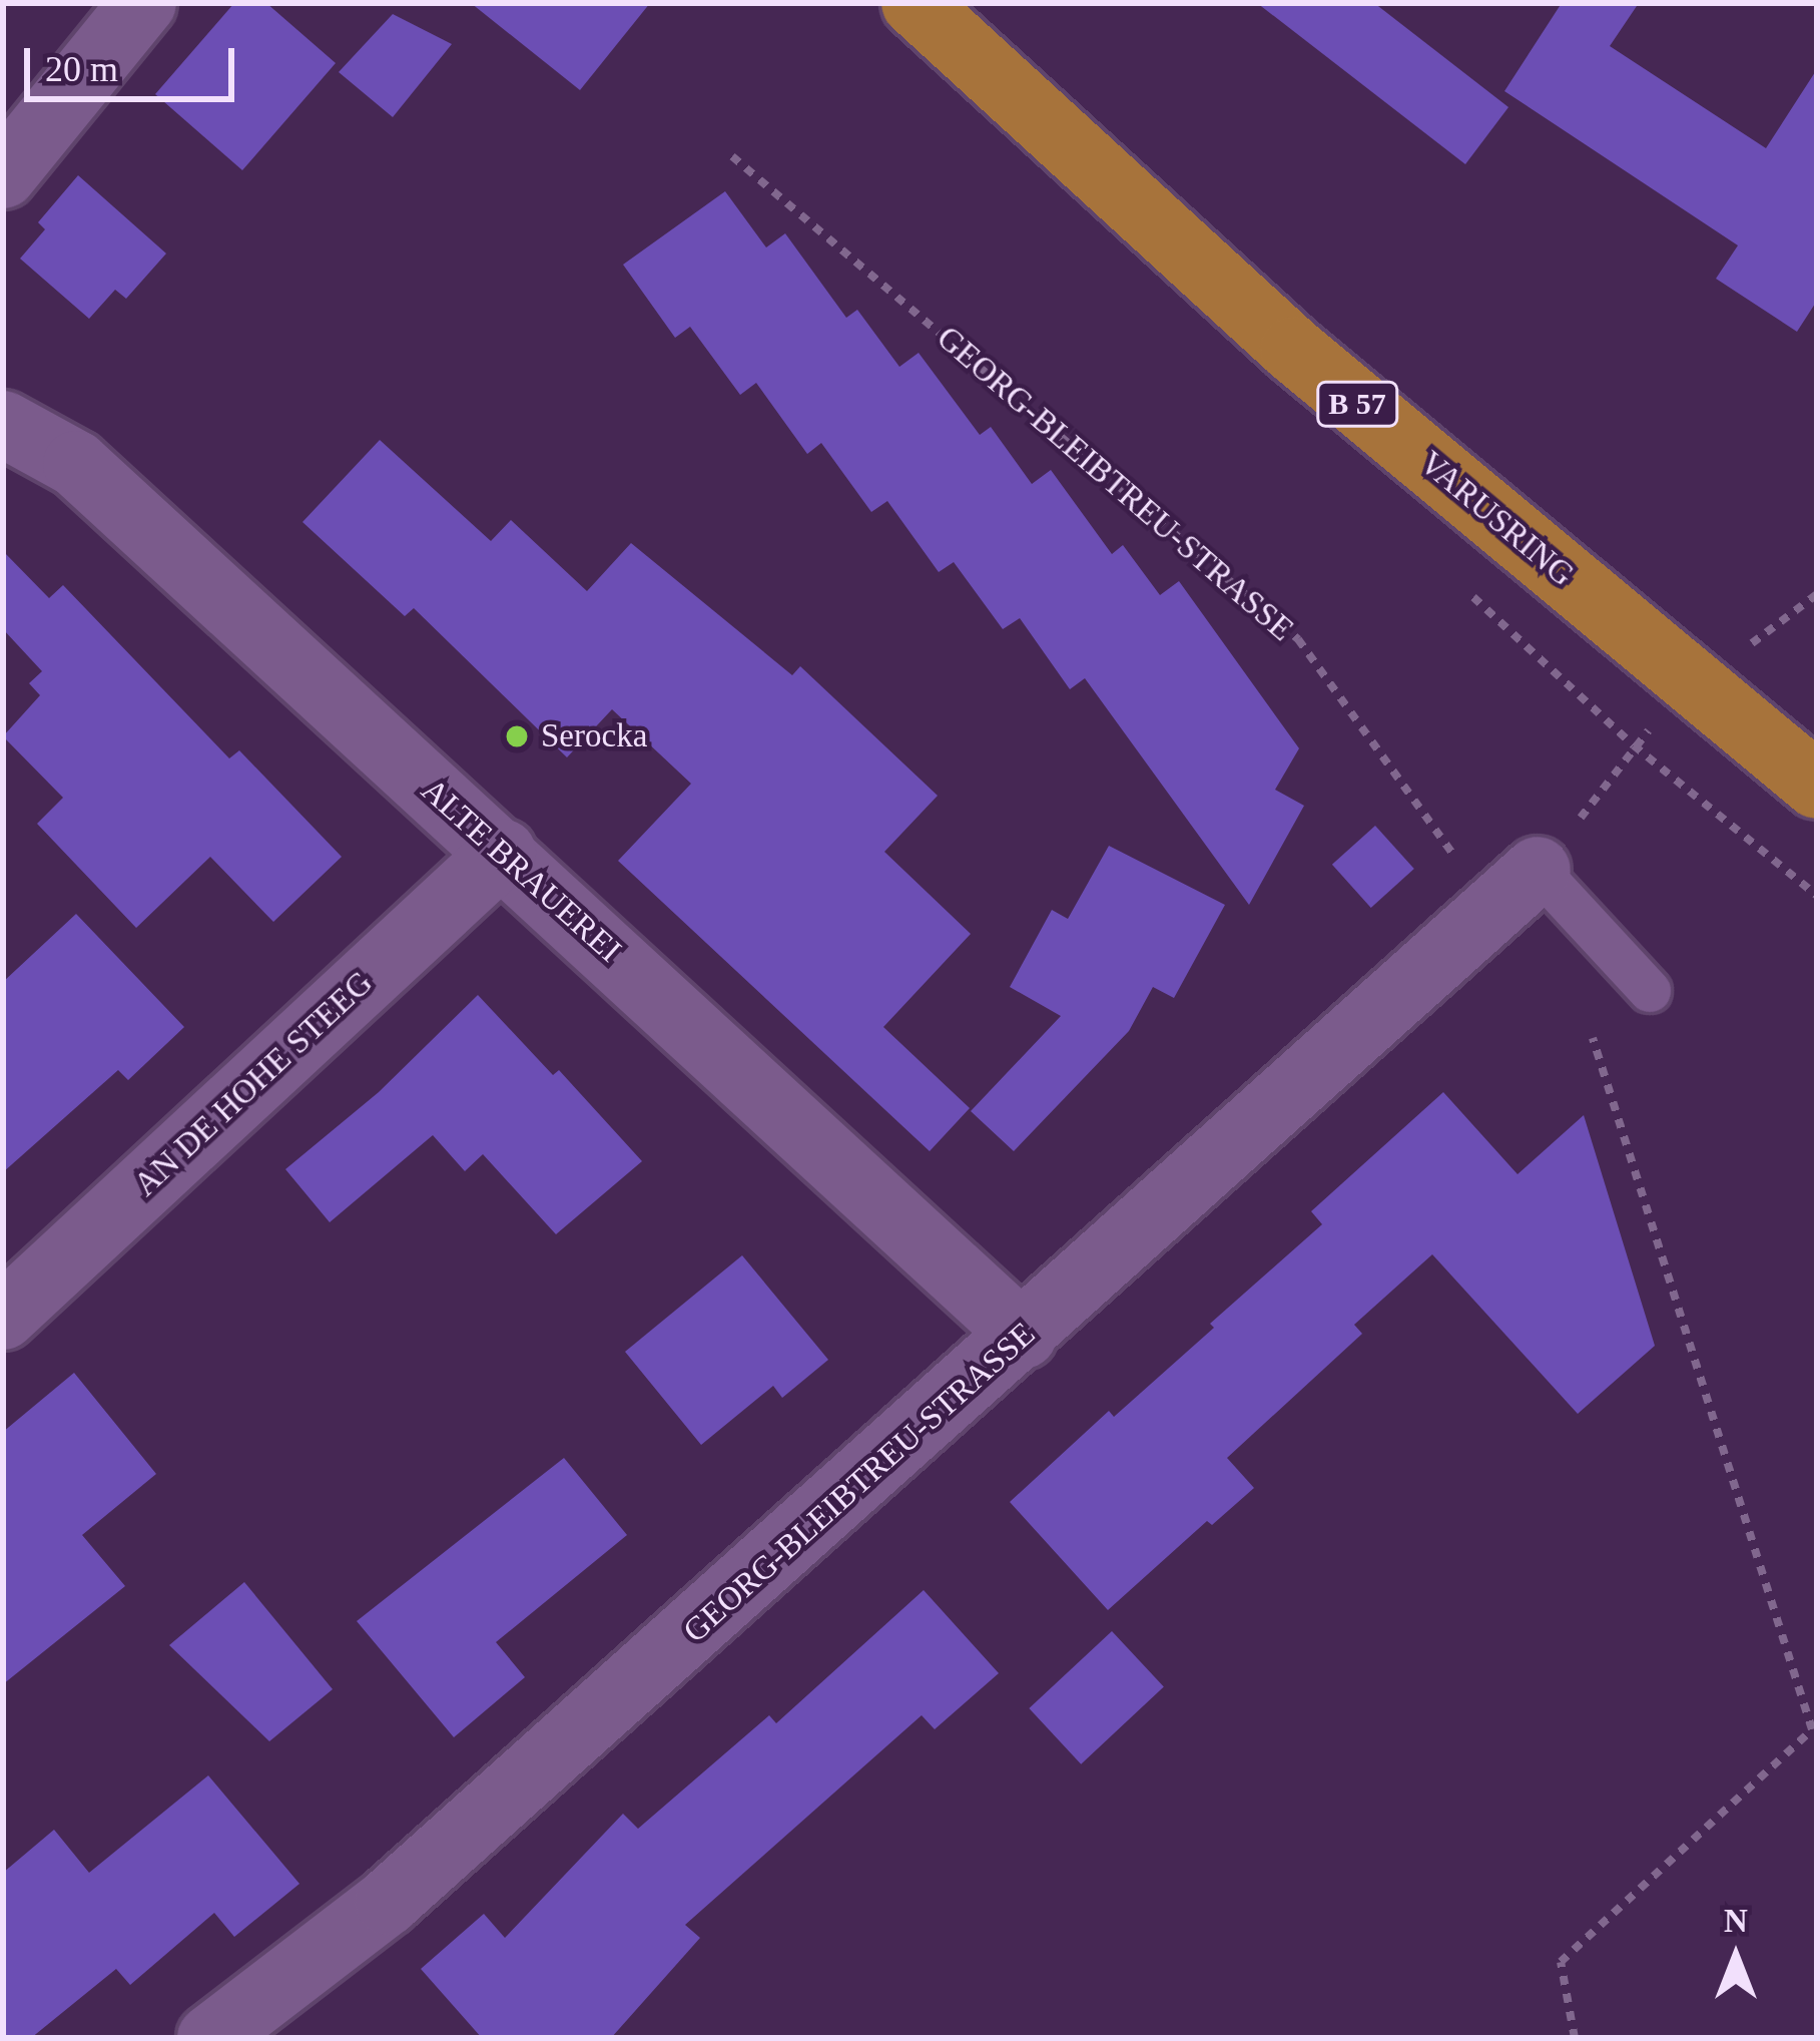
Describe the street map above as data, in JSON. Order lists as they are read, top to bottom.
{
  "streets": {
    "main road": ["B 57", "VARUSRING"],
    "street": ["GEORG-BLEIBTREU-STRASSE", "ALTE BRAUEREI", "AN DE HOHE STEEG"]
  },
  "crossings": [
    ["GEORG-BLEIBTREU-STRASSE", "ALTE BRAUEREI"],
    ["ALTE BRAUEREI", "AN DE HOHE STEEG"]
  ],
  "places": ["Serocka"],
  "scale_bar": "20 m",
  "north": "top"
}
